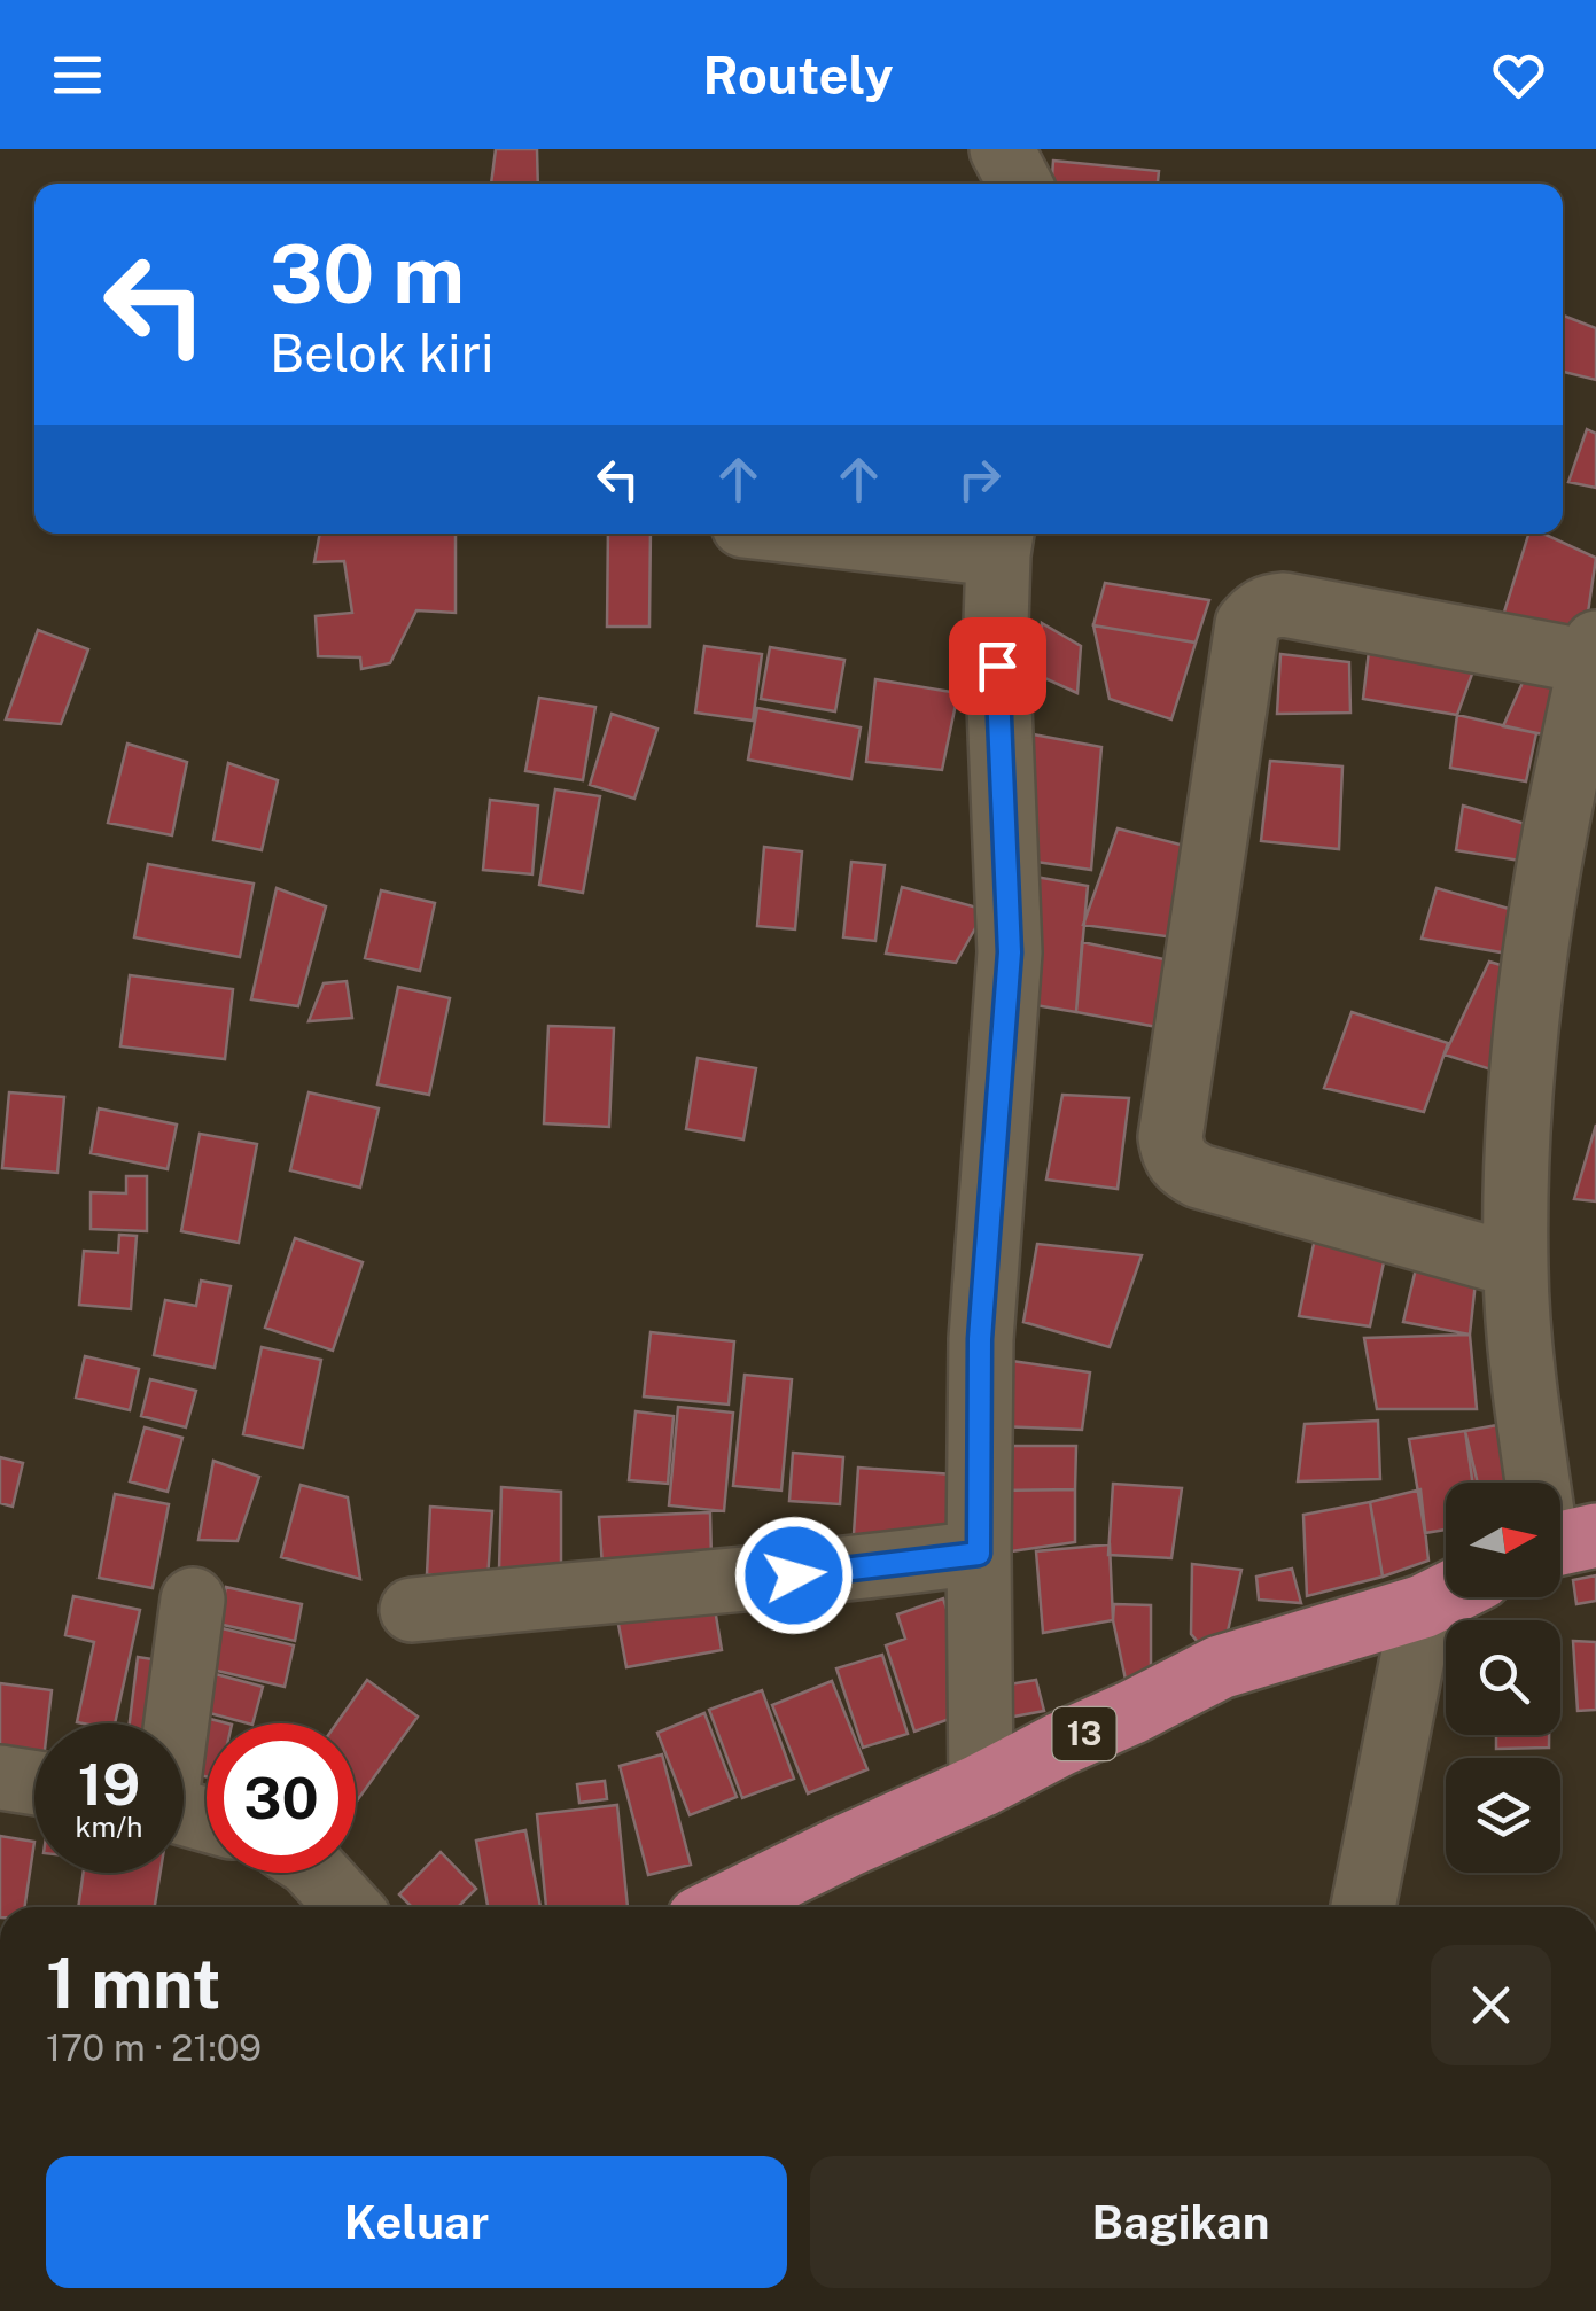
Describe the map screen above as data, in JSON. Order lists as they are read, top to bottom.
{
  "streets": {
    "highway": ["13"]
  },
  "north": "right",
  "page": {
    "header": "Routely",
    "turn": ["30 m", "Belok kiri"],
    "speed": "19 km/h",
    "limit": "30",
    "heading": ["1 mnt", "170 m · 21:09"],
    "buttons": ["Keluar", "Bagikan"]
  }
}
